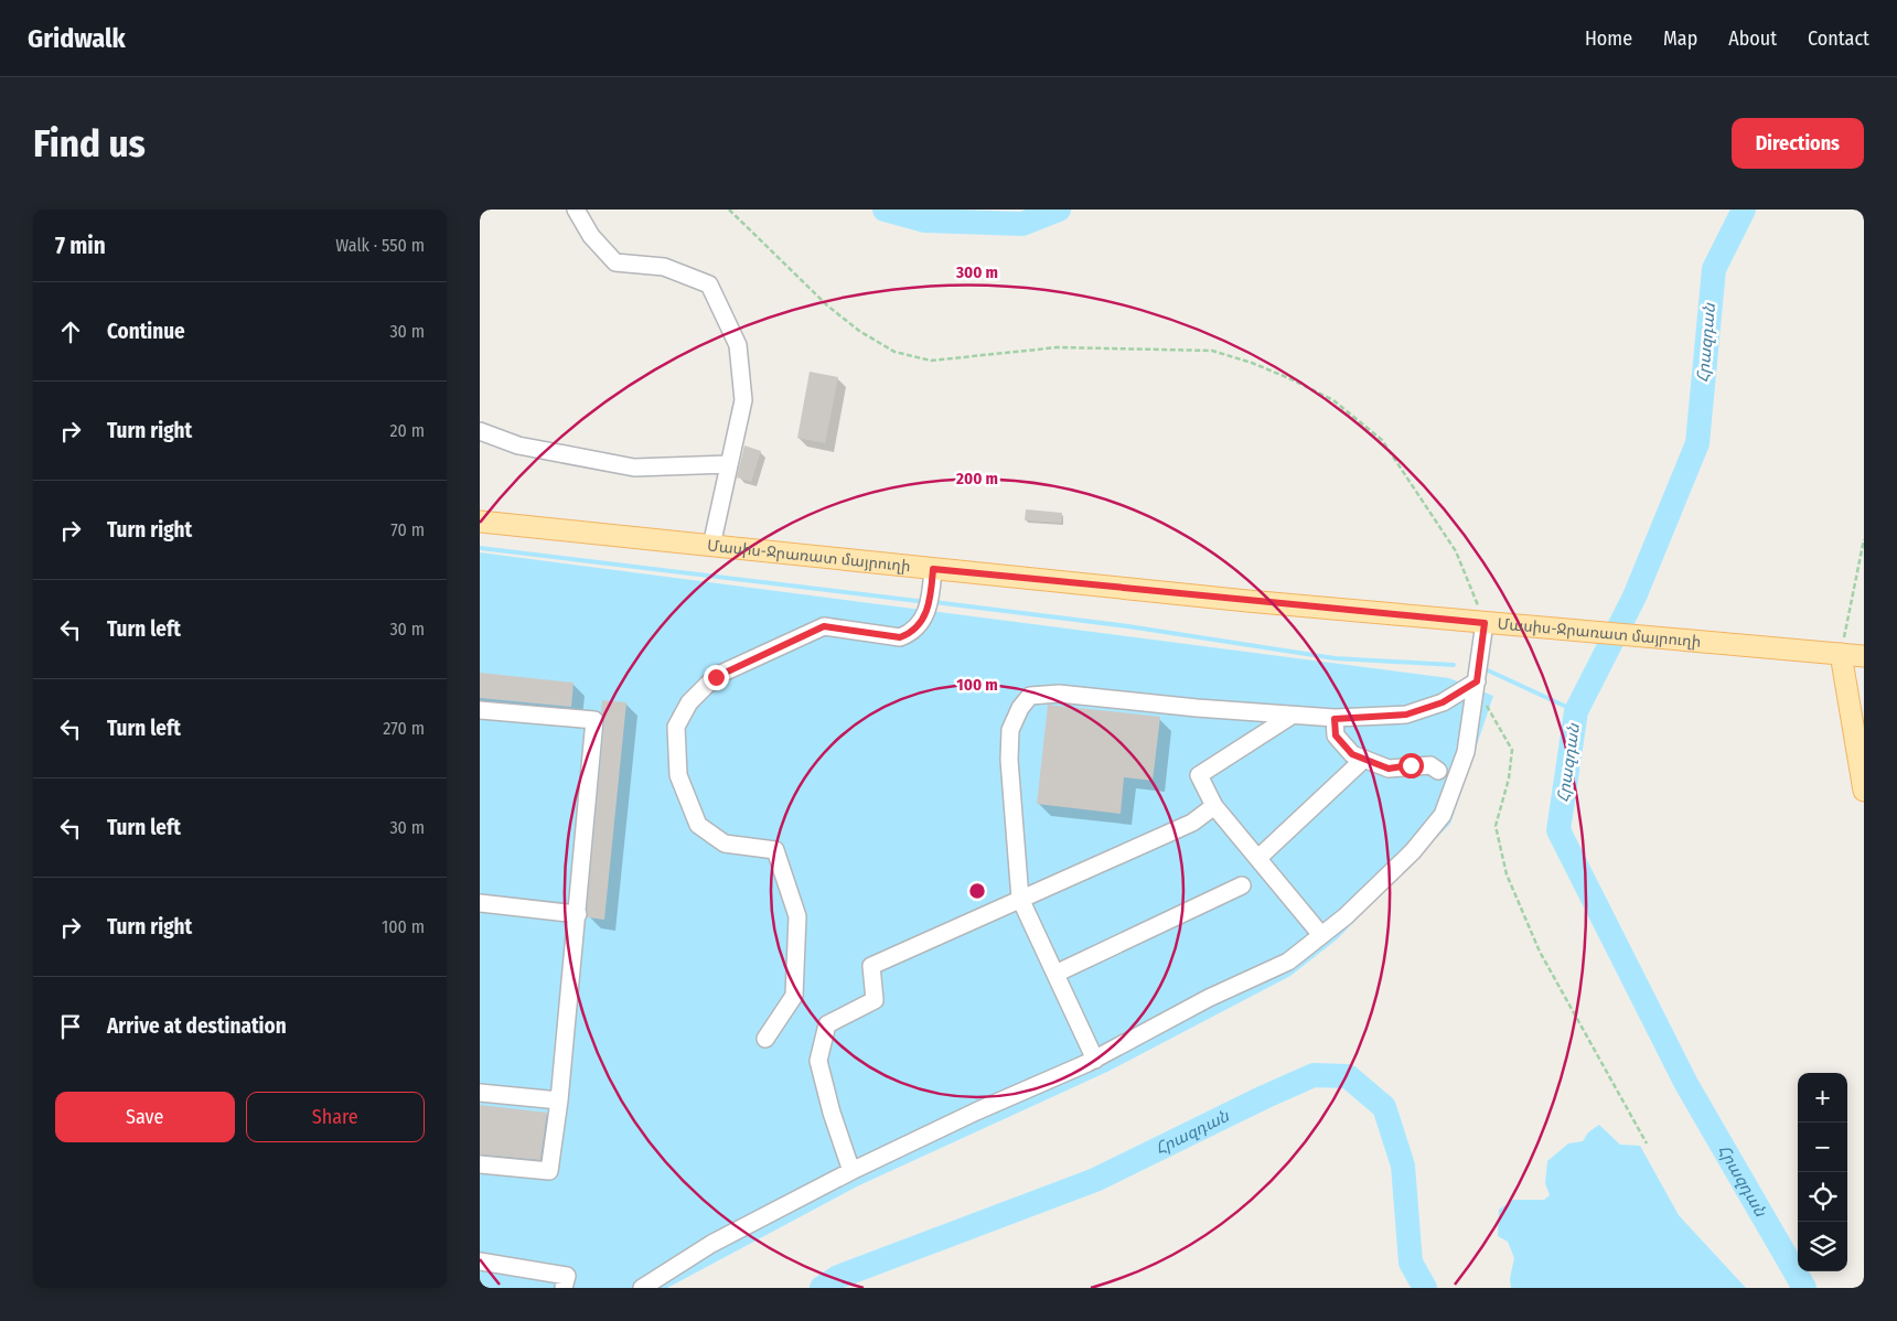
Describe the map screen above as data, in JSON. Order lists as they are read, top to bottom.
{
  "streets": {
    "main road": ["Մասիս-Ջրառատ մայրուղի"]
  },
  "water": ["Հրազդան"],
  "page": {
    "header": "Gridwalk",
    "nav": [
      "Home",
      "Map",
      "About",
      "Contact"
    ],
    "buttons": [
      "Directions",
      ["Save", "Share"]
    ],
    "title": "Find us",
    "heading": ["7 min", "Walk · 550 m"],
    "list": [
      ["Continue", "30 m"],
      ["Turn right", "20 m"],
      ["Turn right", "70 m"],
      ["Turn left", "30 m"],
      ["Turn left", "270 m"],
      ["Turn left", "30 m"],
      ["Turn right", "100 m"],
      "Arrive at destination"
    ],
    "map_buttons": ["+", "−"]
  },
  "rings": ["300 m", "200 m", "100 m"]
}
